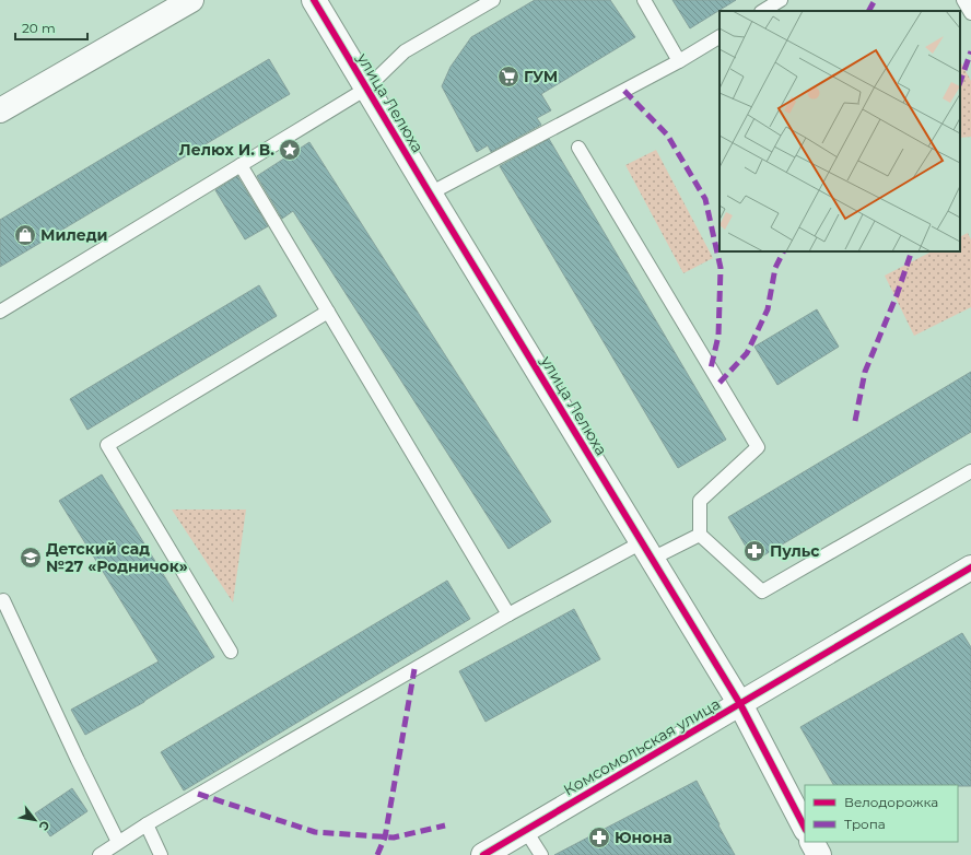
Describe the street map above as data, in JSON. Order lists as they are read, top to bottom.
{
  "streets": {
    "street": ["улица Лелюха", "Комсомольская улица"]
  },
  "crossings": [
    ["улица Лелюха", "Комсомольская улица"]
  ],
  "places": {
    "supermarket": ["ГУМ"],
    "place": ["Лелюх И. В."],
    "shop": ["Миледи"],
    "pharmacy": ["Пульс", "Юнона"],
    "school or university": ["Детский сад №27 «Родничок»"]
  },
  "legend": ["Велодорожка", "Тропа"],
  "scale_bar": "20 m",
  "north": "bottom right"
}
